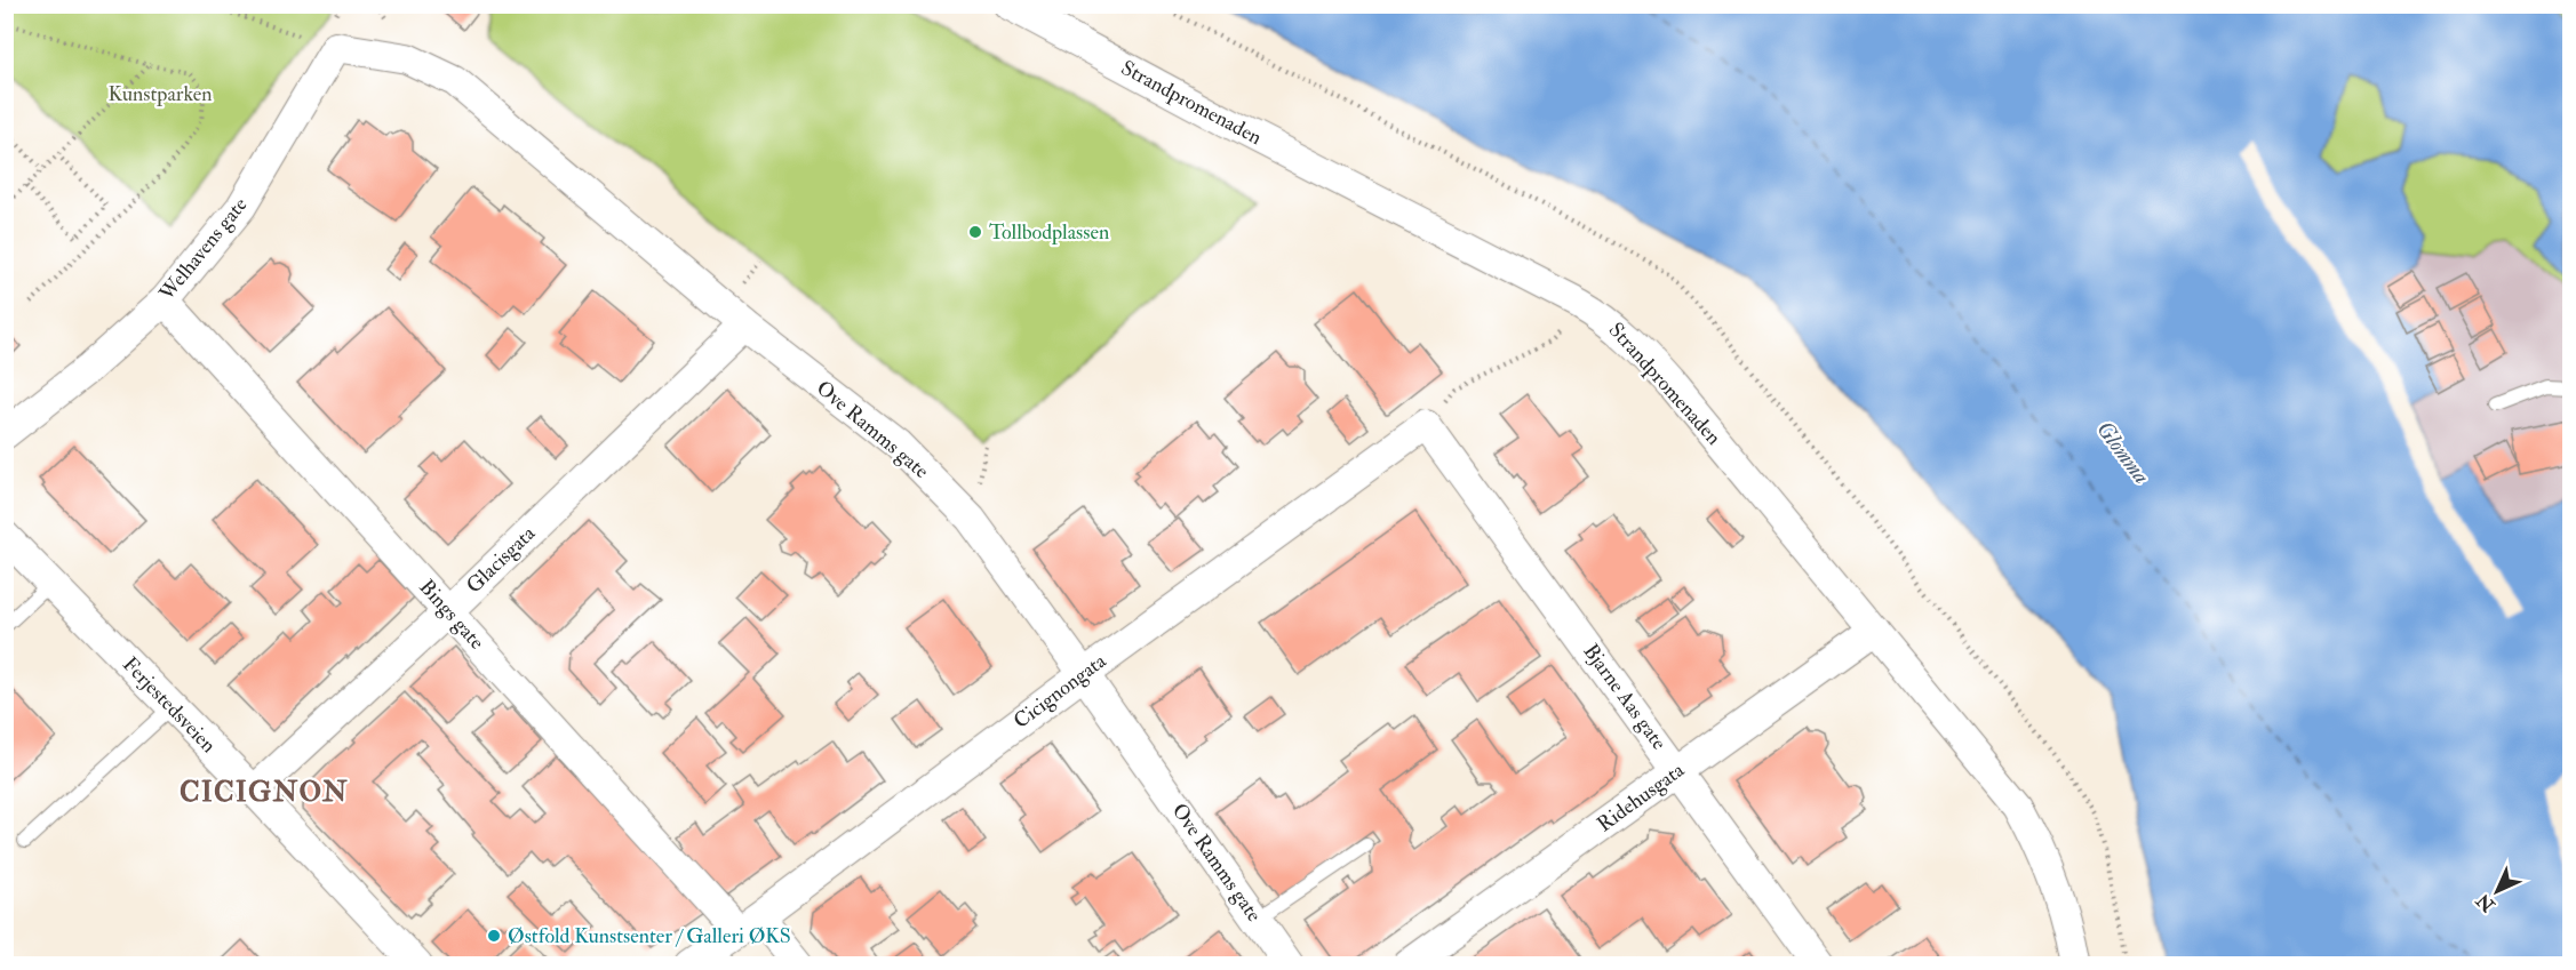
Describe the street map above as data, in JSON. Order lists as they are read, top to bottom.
{
  "streets": {
    "street": [
      "Strandpromenaden",
      "Welhavens gate",
      "Ove Ramms gate",
      "Glacisgata",
      "Bings gate",
      "Cicignongata",
      "Bjarne Aas gate",
      "Ferjestedsveien",
      "Ridehusgata"
    ]
  },
  "crossings": [
    ["Strandpromenaden", "Ridehusgata"],
    ["Welhavens gate", "Ove Ramms gate"],
    ["Welhavens gate", "Bings gate"],
    ["Ove Ramms gate", "Glacisgata"],
    ["Ove Ramms gate", "Cicignongata"],
    ["Glacisgata", "Bings gate"],
    ["Glacisgata", "Ferjestedsveien"],
    ["Bings gate", "Cicignongata"],
    ["Cicignongata", "Bjarne Aas gate"],
    ["Bjarne Aas gate", "Ridehusgata"]
  ],
  "districts": ["CICIGNON"],
  "water": ["Glomma"],
  "parks": ["Kunstparken"],
  "places": ["Tollbodplassen", "Østfold Kunstsenter / Galleri ØKS"],
  "north": "bottom left"
}
